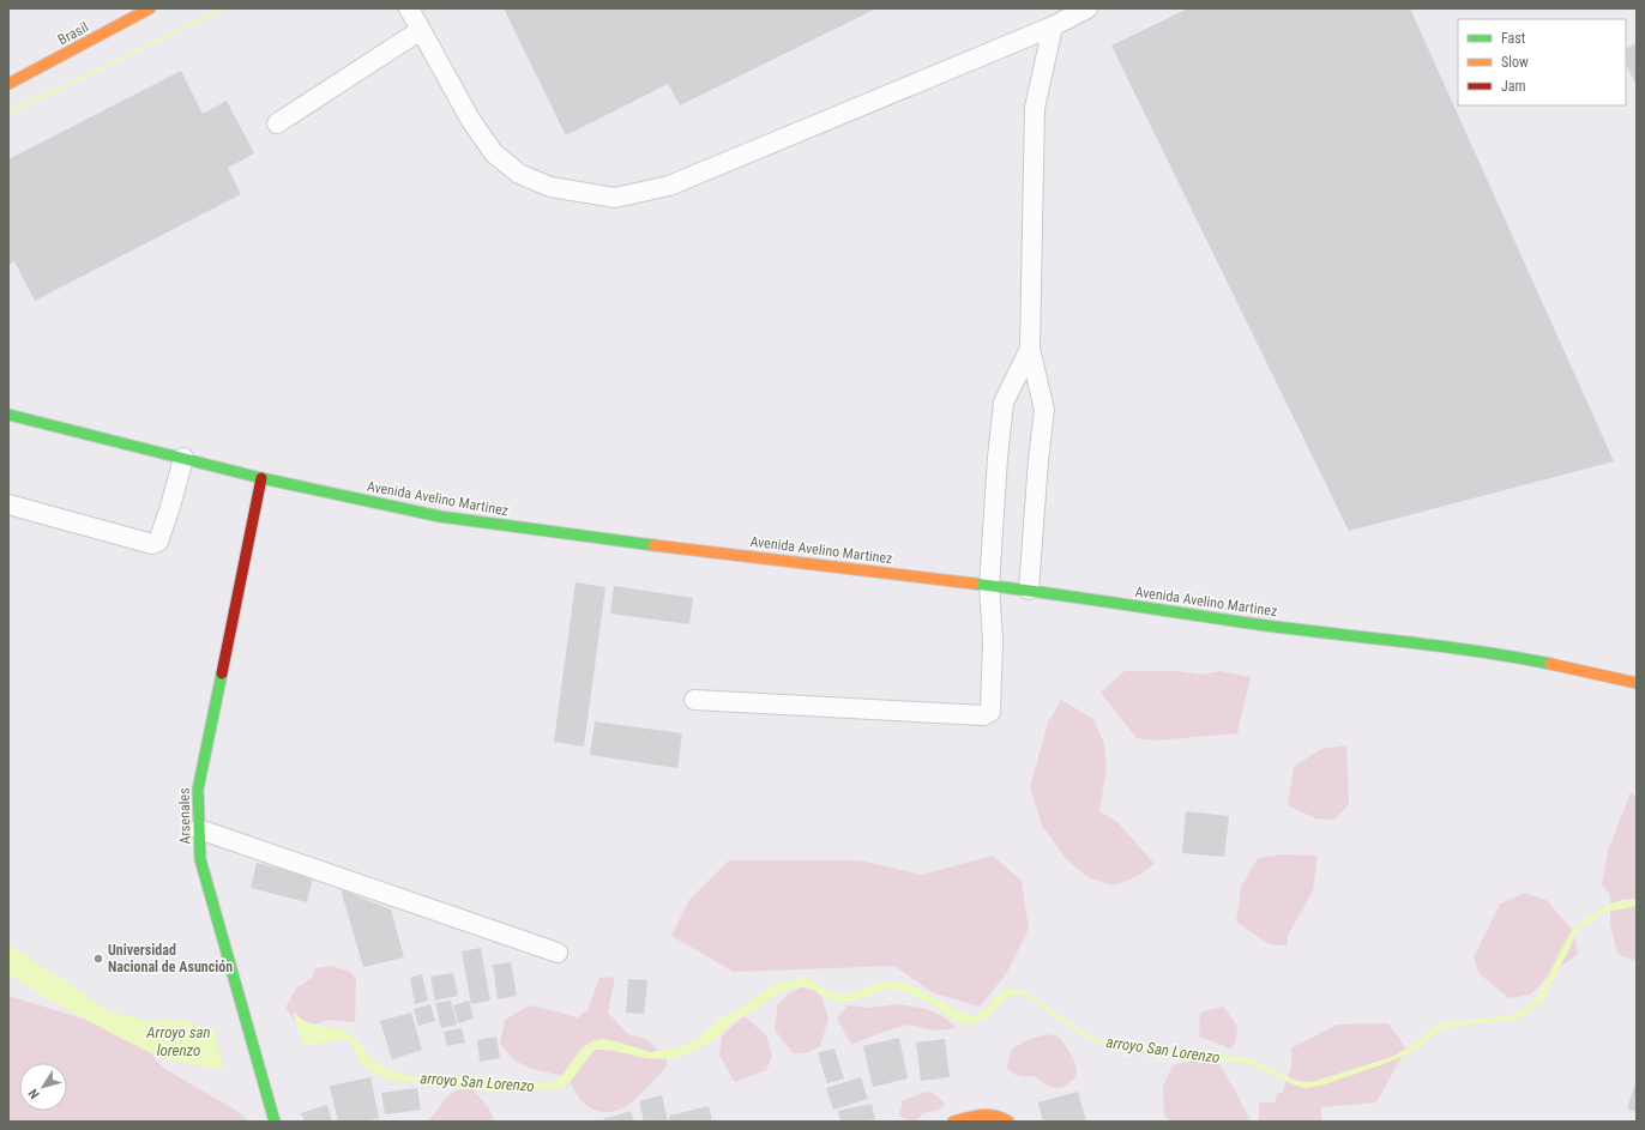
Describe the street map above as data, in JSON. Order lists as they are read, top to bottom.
{
  "streets": {
    "main road": ["Brasil", "Avenida Avelino Martinez", "Arsenales"]
  },
  "crossings": [
    ["Avenida Avelino Martinez", "Arsenales"]
  ],
  "water": ["Arroyo san lorenzo", "arroyo San Lorenzo"],
  "places": ["Universidad Nacional de Asunción"],
  "legend": ["Fast", "Slow", "Jam"],
  "north": "bottom left"
}
